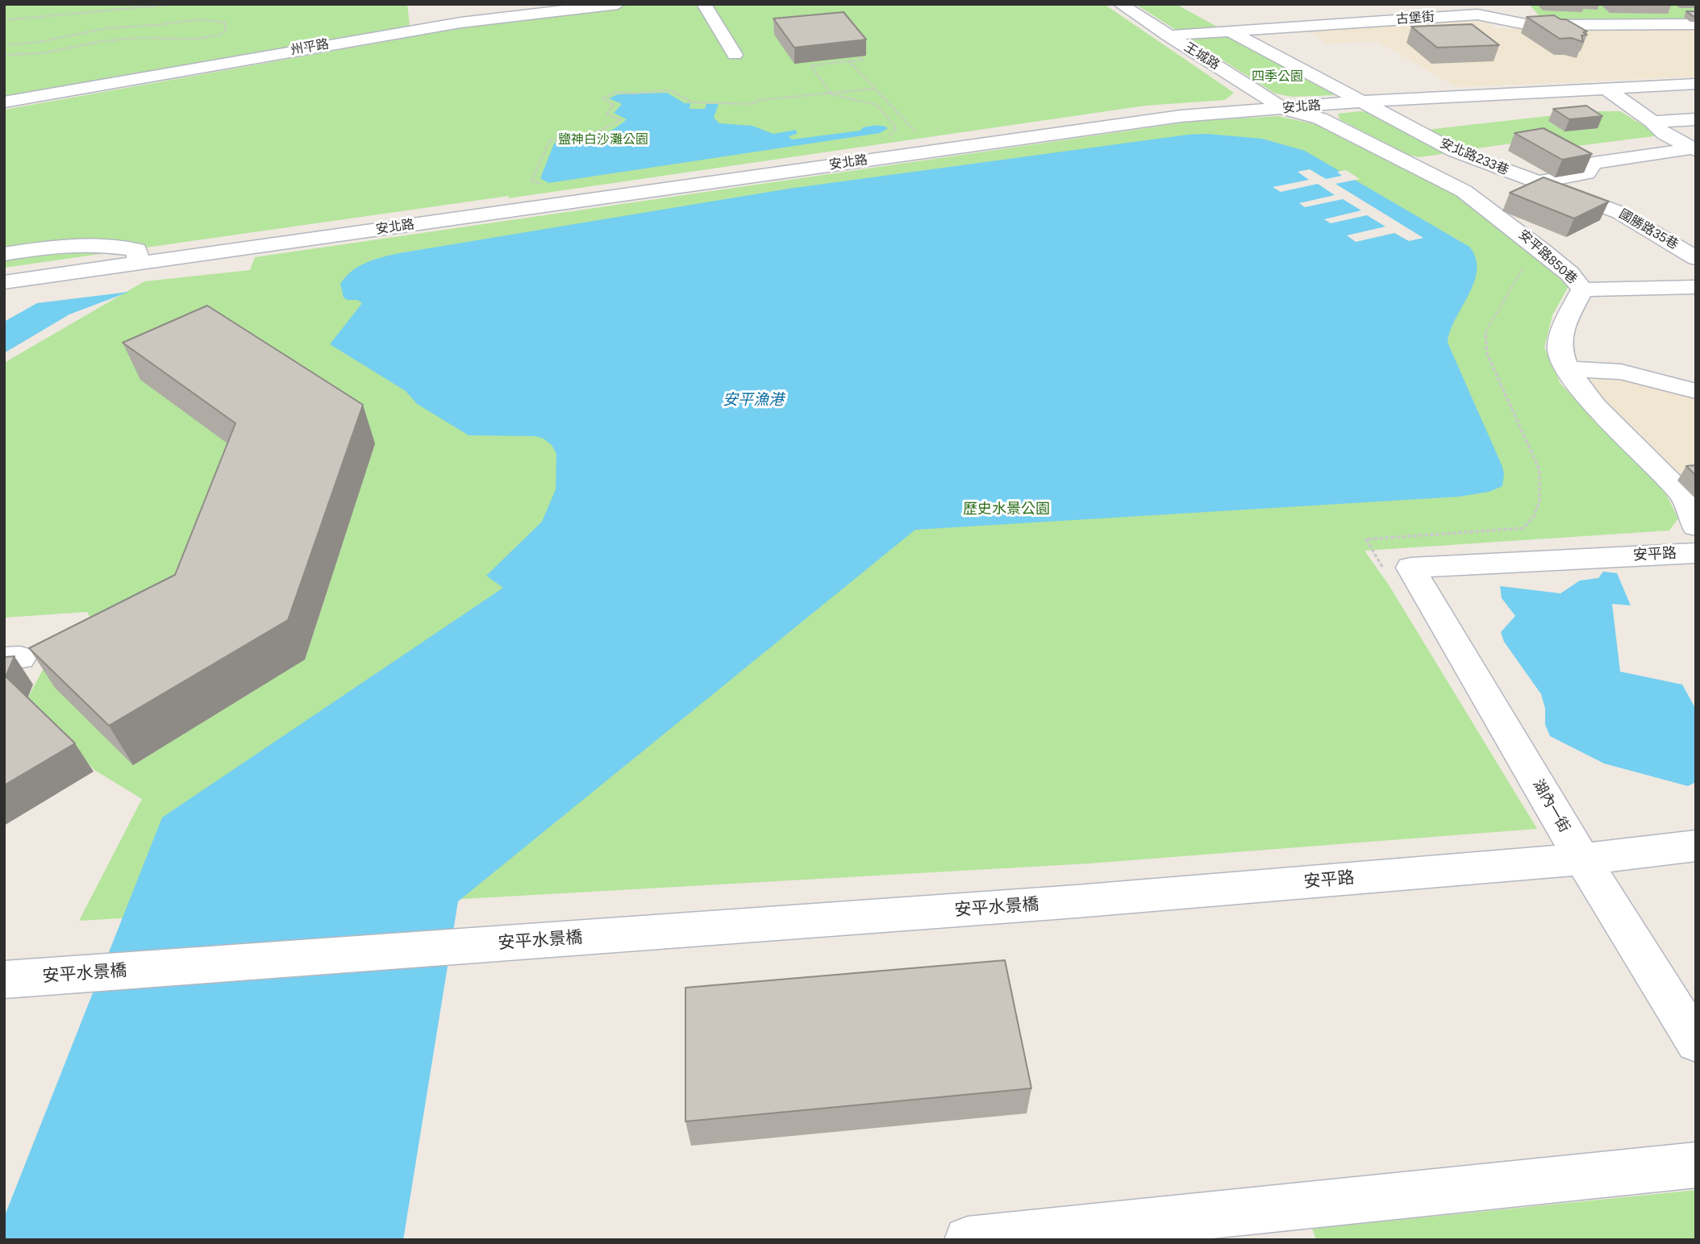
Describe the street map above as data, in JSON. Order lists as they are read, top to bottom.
{
  "streets": {
    "street": [
      "古堡街",
      "州平路",
      "王城路",
      "安北路",
      "安北路233巷",
      "國勝路35巷",
      "安平路850巷",
      "安平路",
      "湖內一街",
      "安平水景橋"
    ]
  },
  "crossings": [
    ["古堡街", "王城路"],
    ["古堡街", "安北路233巷"],
    ["王城路", "安北路"],
    ["王城路", "安平路850巷"],
    ["安北路", "安北路233巷"],
    ["安北路", "安平路850巷"],
    ["安北路233巷", "國勝路35巷"],
    ["安北路233巷", "安平路850巷"],
    ["安平路", "湖內一街"],
    ["安平路", "安平水景橋"]
  ],
  "water": ["安平漁港"],
  "parks": ["四季公園", "鹽神白沙灘公園", "歷史水景公園"]
}
